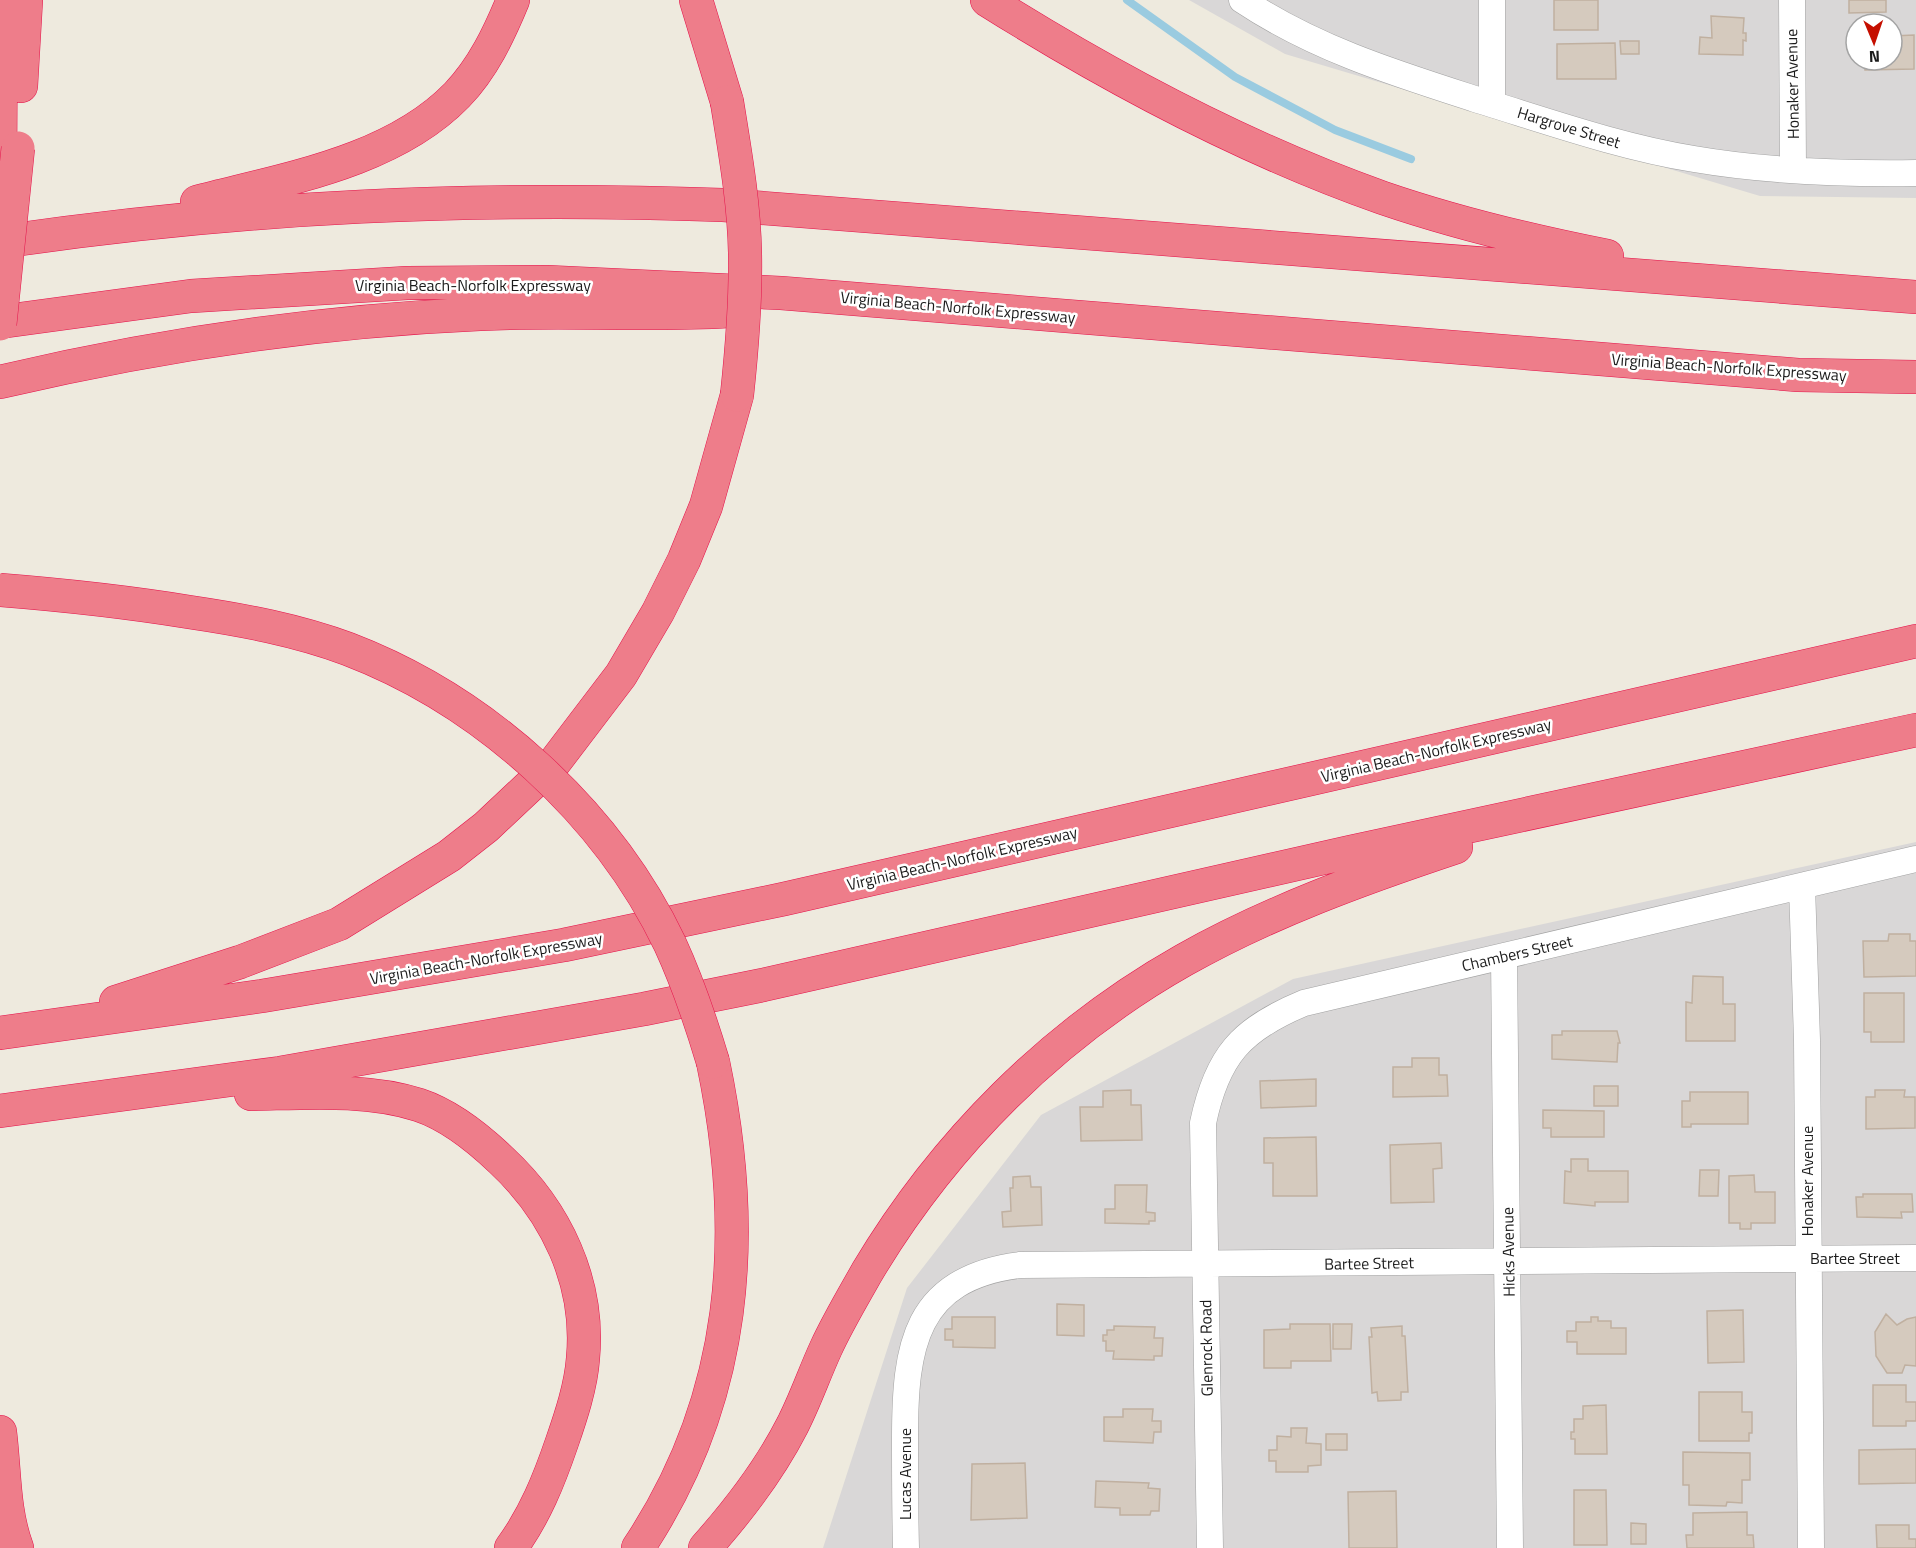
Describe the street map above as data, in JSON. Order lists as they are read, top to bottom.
{
  "streets": {
    "highway": ["Virginia Beach-Norfolk Expressway"],
    "street": [
      "Honaker Avenue",
      "Hargrove Street",
      "Chambers Street",
      "Hicks Avenue",
      "Bartee Street",
      "Glenrock Road",
      "Lucas Avenue"
    ]
  },
  "crossings": [
    ["Honaker Avenue", "Hargrove Street"],
    ["Honaker Avenue", "Chambers Street"],
    ["Honaker Avenue", "Bartee Street"],
    ["Chambers Street", "Hicks Avenue"],
    ["Chambers Street", "Glenrock Road"],
    ["Hicks Avenue", "Bartee Street"],
    ["Bartee Street", "Glenrock Road"],
    ["Bartee Street", "Lucas Avenue"]
  ],
  "north": "bottom"
}
